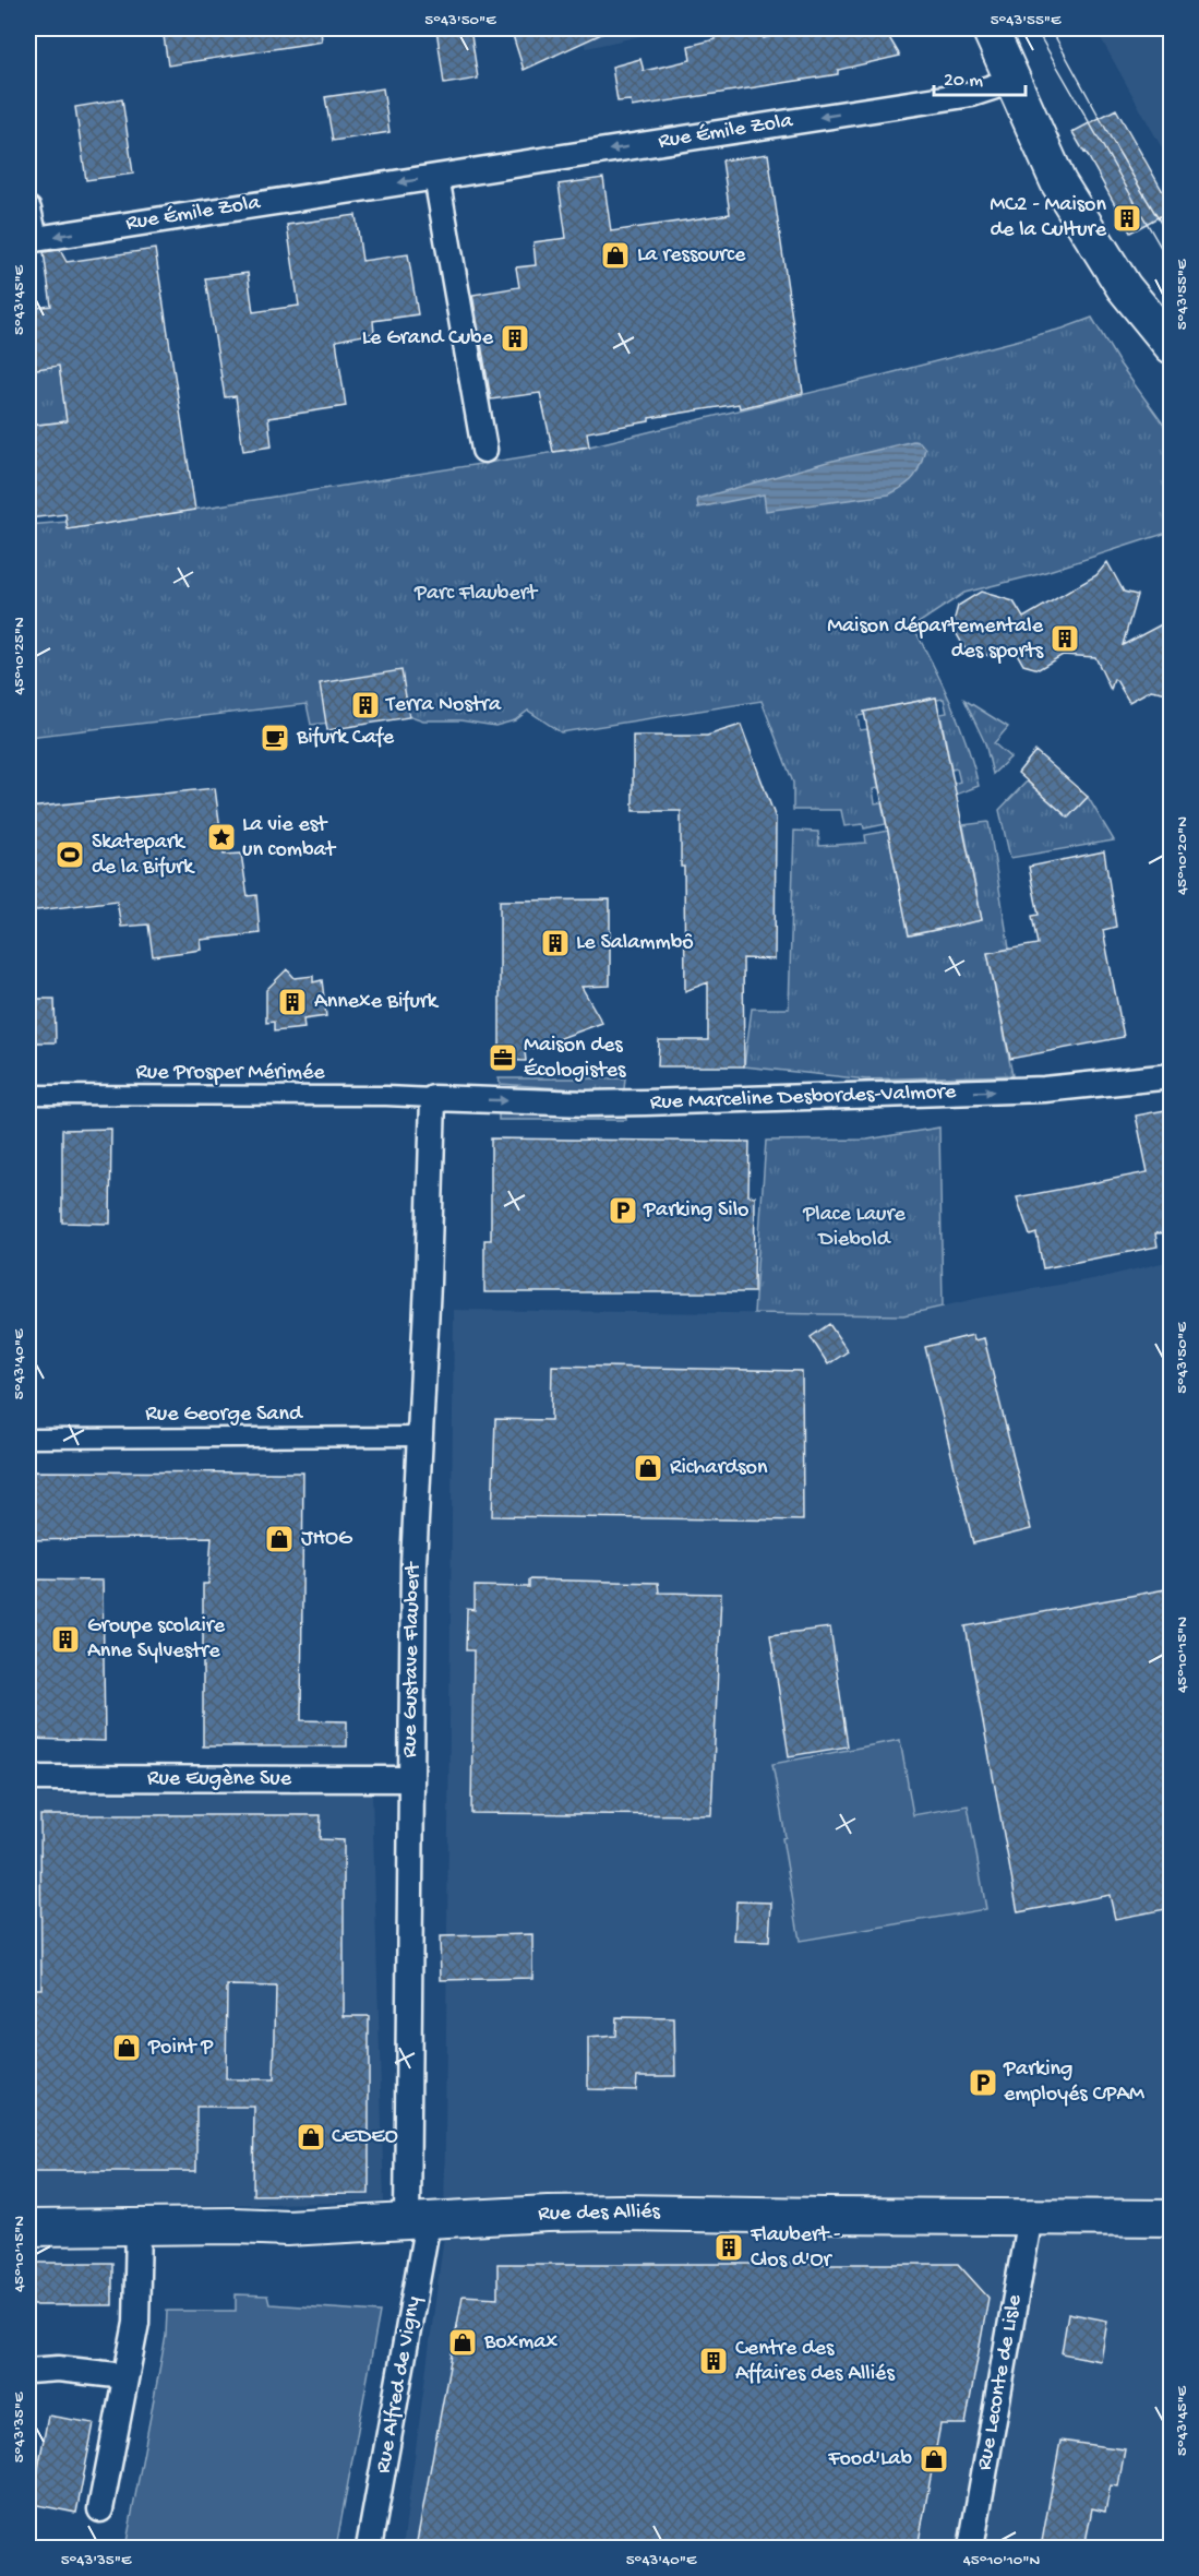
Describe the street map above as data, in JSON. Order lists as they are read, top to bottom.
{
  "streets": {
    "main road": ["Rue des Alliés"],
    "street": [
      "Rue Émile Zola",
      "Rue Prosper Mérimée",
      "Rue Marceline Desbordes-Valmore",
      "Rue George Sand",
      "Rue Gustave Flaubert",
      "Rue Eugène Sue",
      "Rue Leconte de Lisle",
      "Rue Alfred de Vigny"
    ]
  },
  "crossings": [
    ["Rue Prosper Mérimée", "Rue Marceline Desbordes-Valmore"],
    ["Rue Prosper Mérimée", "Rue Gustave Flaubert"],
    ["Rue Marceline Desbordes-Valmore", "Rue Gustave Flaubert"],
    ["Rue George Sand", "Rue Gustave Flaubert"],
    ["Rue Gustave Flaubert", "Rue Eugène Sue"],
    ["Rue Gustave Flaubert", "Rue des Alliés"],
    ["Rue Gustave Flaubert", "Rue Alfred de Vigny"],
    ["Rue des Alliés", "Rue Leconte de Lisle"],
    ["Rue des Alliés", "Rue Alfred de Vigny"]
  ],
  "one_way": ["Rue Émile Zola", "Rue Marceline Desbordes-Valmore"],
  "parks": ["Parc Flaubert", "Place Laure Diebold"],
  "places": {
    "building": [
      "MC2 - Maison de la Culture",
      "Le Grand Cube",
      "Maison départementale des sports",
      "Terra Nostra",
      "Le Salammbô",
      "Annexe Bifurk",
      "Groupe scolaire Anne Sylvestre",
      "Flaubert - Clos d'Or",
      "Centre des Affaires des Alliés"
    ],
    "shop": [
      "La ressource",
      "Richardson",
      "JHOG",
      "Point P",
      "CEDEO",
      "Boxmax",
      "Food'Lab"
    ],
    "cafe": ["Bifurk Cafe"],
    "place": ["La vie est un combat"],
    "sports": ["Skatepark de la Bifurk"],
    "office": ["Maison des Écologistes"],
    "parking": ["Parking Silo", "Parking employés CPAM"]
  },
  "scale_bar": "20 m",
  "coordinates": [
    "5°43'50\"E",
    "5°43'55\"E",
    "5°43'45\"E",
    "45°10'25\"N",
    "45°10'20\"N",
    "5°43'40\"E",
    "45°10'15\"N",
    "5°43'35\"E",
    "45°10'10\"N"
  ]
}
